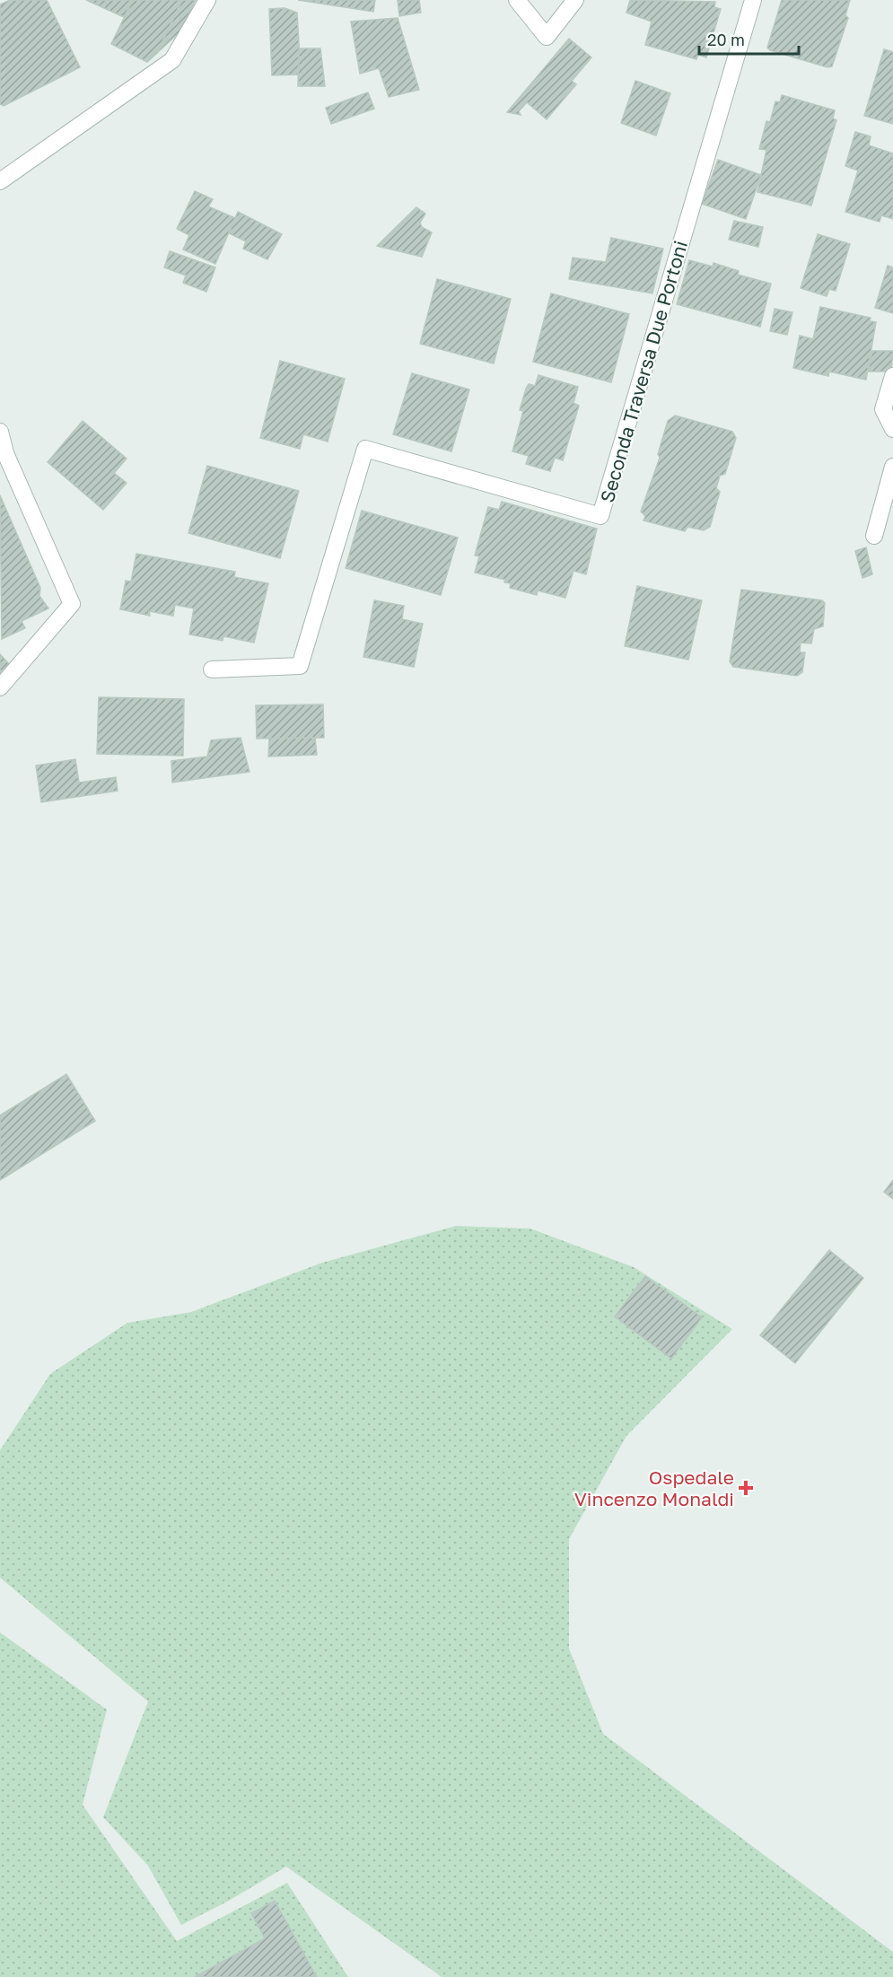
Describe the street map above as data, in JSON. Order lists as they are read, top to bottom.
{
  "streets": {
    "street": ["Seconda Traversa Due Portoni"]
  },
  "places": {
    "health": ["Ospedale Vincenzo Monaldi"]
  },
  "scale_bar": "20 m"
}
